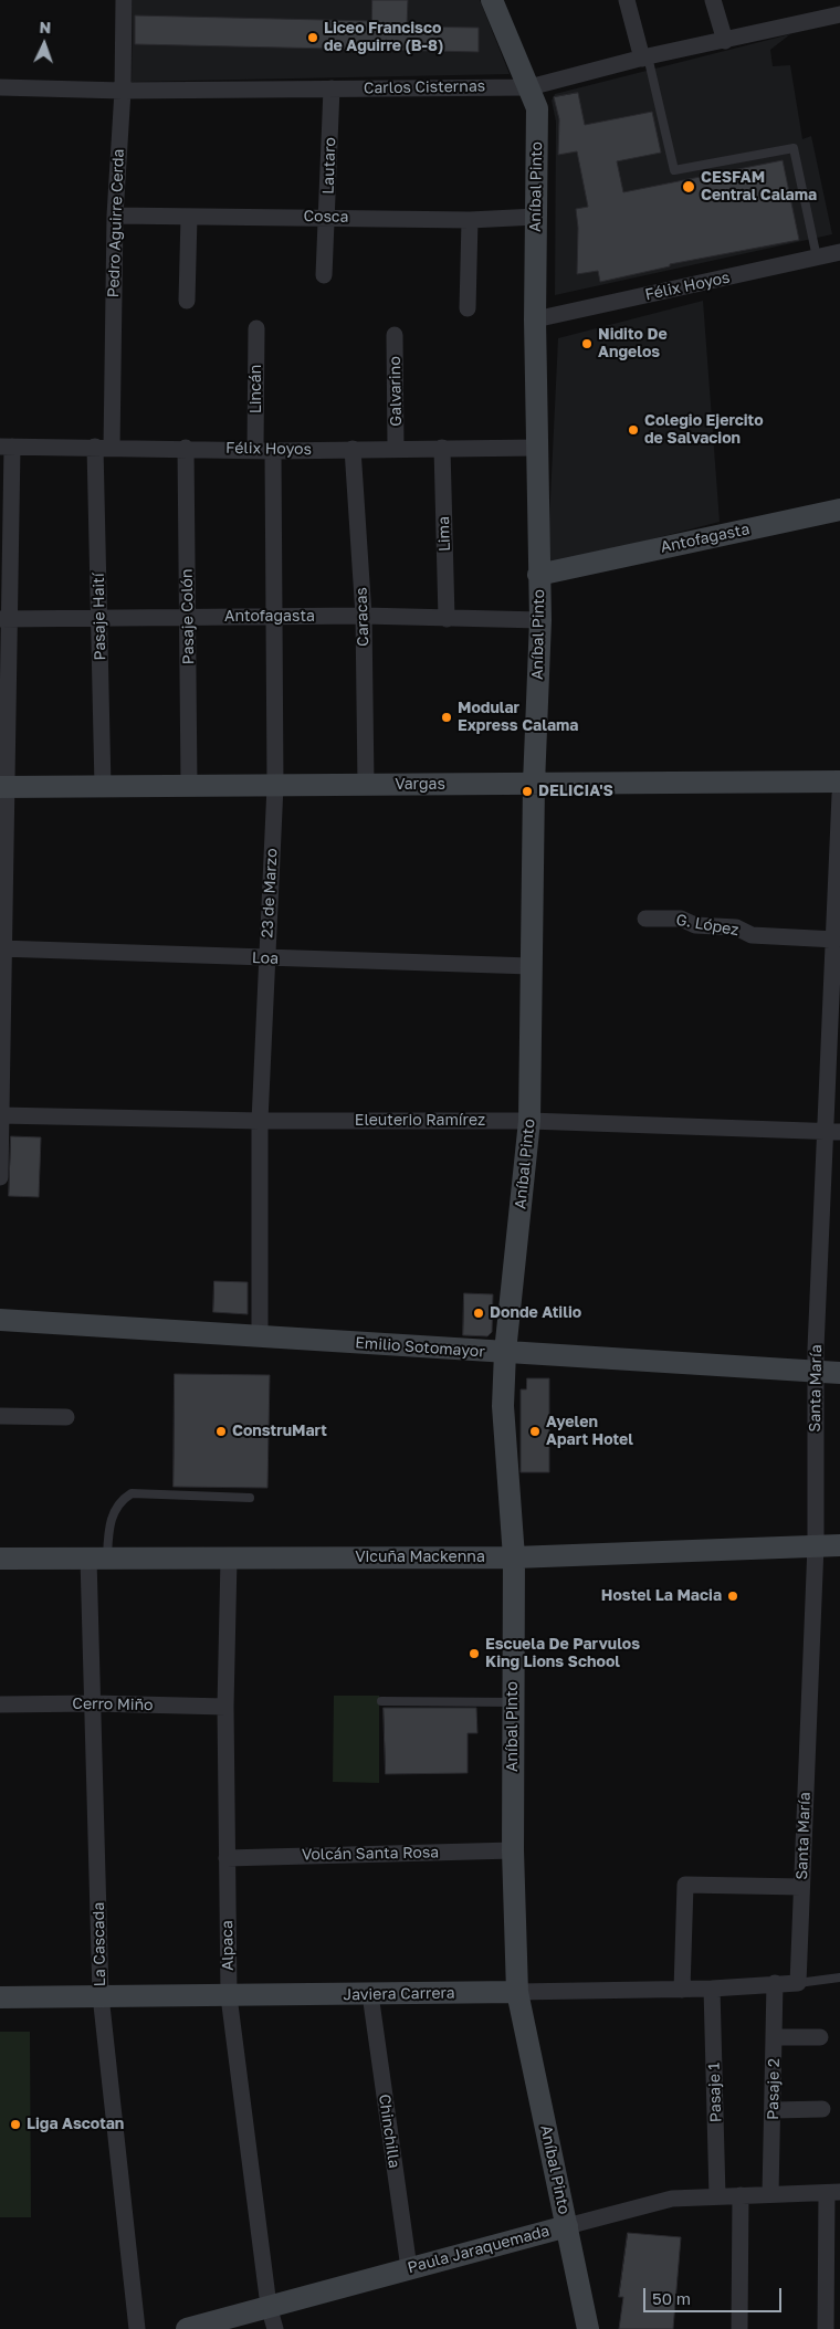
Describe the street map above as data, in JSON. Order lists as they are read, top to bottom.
{
  "streets": {
    "street": [
      "Carlos Cisternas",
      "Lautaro",
      "Aníbal Pinto",
      "Cosca",
      "Pedro Aguirre Cerda",
      "Félix Hoyos",
      "Lincán",
      "Galvarino",
      "Lima",
      "Antofagasta",
      "Pasaje Haití",
      "Pasaje Colón",
      "Caracas",
      "Vargas",
      "23 de Marzo",
      "G. López",
      "Loa",
      "Eleuterio Ramírez",
      "Emilio Sotomayor",
      "Santa María",
      "Vicuña Mackenna",
      "Cerro Miño",
      "Volcán Santa Rosa",
      "La Cascada",
      "Alpaca",
      "Javiera Carrera",
      "Pasaje 2",
      "Pasaje 1",
      "Chinchilla",
      "Paula Jaraquemada"
    ]
  },
  "crossings": [
    ["Carlos Cisternas", "Lautaro"],
    ["Carlos Cisternas", "Aníbal Pinto"],
    ["Carlos Cisternas", "Pedro Aguirre Cerda"],
    ["Lautaro", "Cosca"],
    ["Aníbal Pinto", "Cosca"],
    ["Aníbal Pinto", "Félix Hoyos"],
    ["Aníbal Pinto", "Antofagasta"],
    ["Aníbal Pinto", "Vargas"],
    ["Aníbal Pinto", "Loa"],
    ["Aníbal Pinto", "Eleuterio Ramírez"],
    ["Aníbal Pinto", "Emilio Sotomayor"],
    ["Aníbal Pinto", "Vicuña Mackenna"],
    ["Aníbal Pinto", "Volcán Santa Rosa"],
    ["Aníbal Pinto", "Javiera Carrera"],
    ["Aníbal Pinto", "Paula Jaraquemada"],
    ["Cosca", "Pedro Aguirre Cerda"],
    ["Pedro Aguirre Cerda", "Félix Hoyos"],
    ["Pedro Aguirre Cerda", "Pasaje Haití"],
    ["Félix Hoyos", "Lincán"],
    ["Félix Hoyos", "Galvarino"],
    ["Félix Hoyos", "Lima"],
    ["Félix Hoyos", "Pasaje Haití"],
    ["Félix Hoyos", "Pasaje Colón"],
    ["Félix Hoyos", "Caracas"],
    ["Félix Hoyos", "23 de Marzo"],
    ["Lima", "Antofagasta"],
    ["Antofagasta", "Pasaje Haití"],
    ["Antofagasta", "Pasaje Colón"],
    ["Antofagasta", "Caracas"],
    ["Antofagasta", "23 de Marzo"],
    ["Pasaje Haití", "Vargas"],
    ["Pasaje Colón", "Vargas"],
    ["Caracas", "Vargas"],
    ["Vargas", "23 de Marzo"],
    ["23 de Marzo", "Loa"],
    ["23 de Marzo", "Eleuterio Ramírez"],
    ["23 de Marzo", "Emilio Sotomayor"],
    ["G. López", "Santa María"],
    ["Eleuterio Ramírez", "Santa María"],
    ["Emilio Sotomayor", "Santa María"],
    ["Santa María", "Vicuña Mackenna"],
    ["Santa María", "Javiera Carrera"],
    ["Vicuña Mackenna", "La Cascada"],
    ["Vicuña Mackenna", "Alpaca"],
    ["Cerro Miño", "La Cascada"],
    ["Cerro Miño", "Alpaca"],
    ["Volcán Santa Rosa", "Alpaca"],
    ["La Cascada", "Javiera Carrera"],
    ["Alpaca", "Javiera Carrera"],
    ["Alpaca", "Paula Jaraquemada"],
    ["Javiera Carrera", "Pasaje 2"],
    ["Javiera Carrera", "Pasaje 1"],
    ["Javiera Carrera", "Chinchilla"],
    ["Pasaje 2", "Paula Jaraquemada"],
    ["Pasaje 1", "Paula Jaraquemada"],
    ["Chinchilla", "Paula Jaraquemada"]
  ],
  "places": [
    "Liceo Francisco de Aguirre (B-8)",
    "CESFAM Central Calama",
    "Nidito De Angelos",
    "Colegio Ejercito de Salvacion",
    "Modular Express Calama",
    "DELICIA'S",
    "Donde Atilio",
    "ConstruMart",
    "Ayelen Apart Hotel",
    "Hostel La Macia",
    "Escuela De Parvulos King Lions School",
    "Liga Ascotan"
  ],
  "scale_bar": "50 m",
  "north": "top"
}
